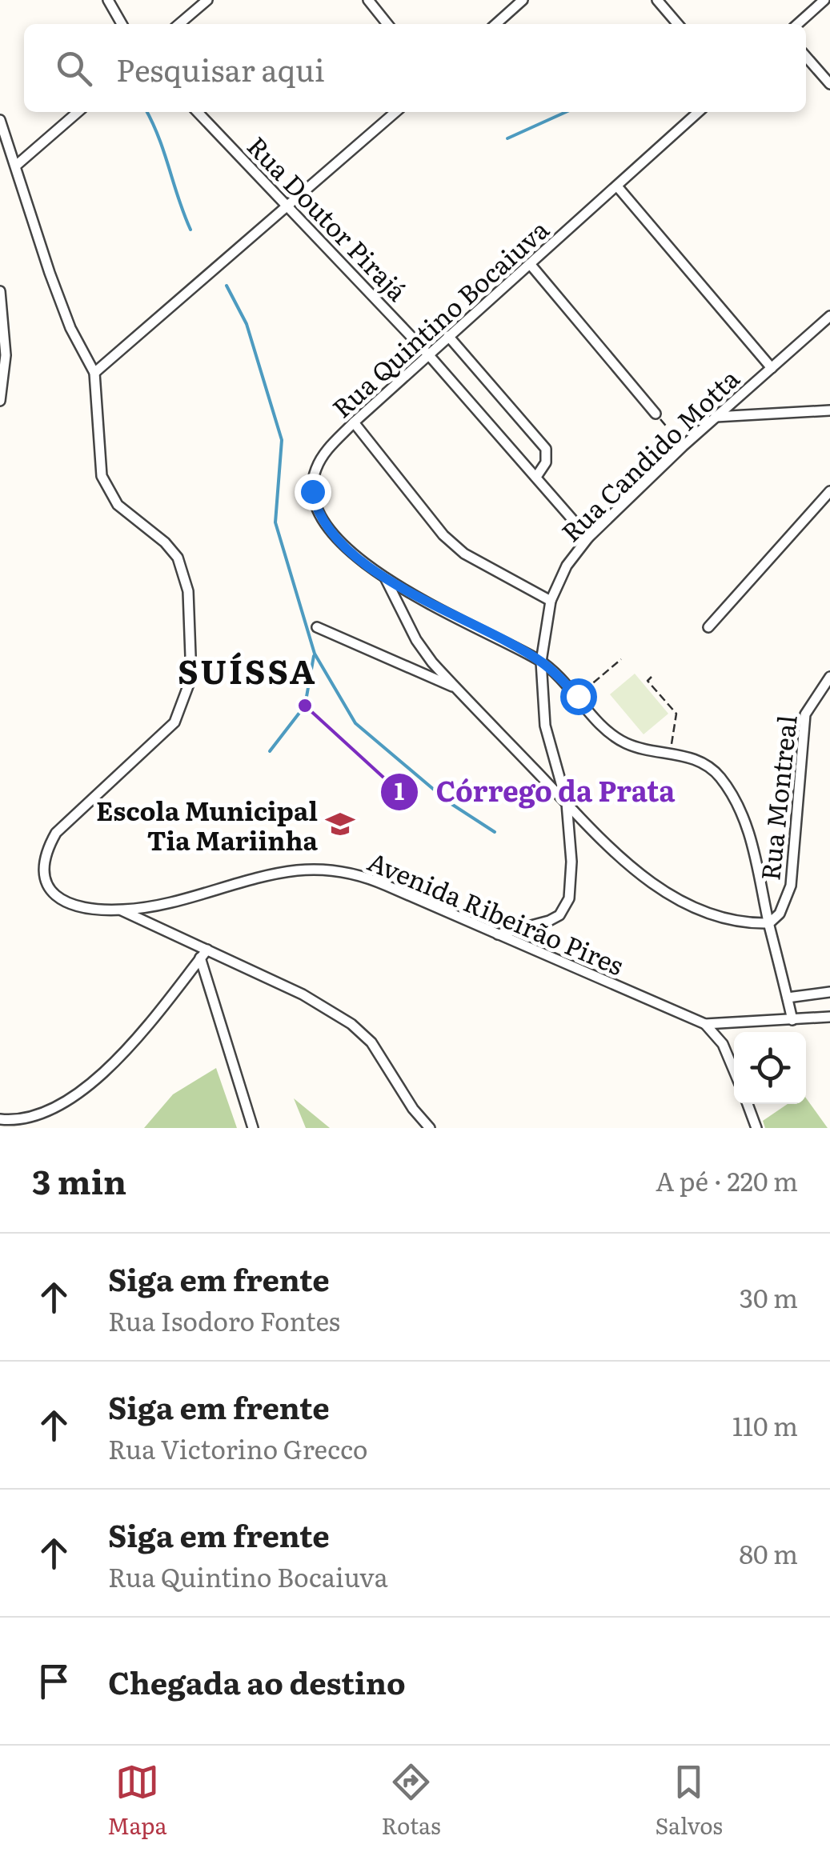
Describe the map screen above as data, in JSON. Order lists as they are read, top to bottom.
{
  "streets": {
    "street": [
      "Rua Doutor Pirajá",
      "Rua Quintino Bocaiuva",
      "Rua Candido Motta",
      "Rua Montreal",
      "Avenida Ribeirão Pires"
    ]
  },
  "crossings": [
    ["Rua Doutor Pirajá", "Rua Quintino Bocaiuva"],
    ["Rua Doutor Pirajá", "Rua Candido Motta"],
    ["Rua Candido Motta", "Avenida Ribeirão Pires"]
  ],
  "districts": ["SUÍSSA"],
  "places": {
    "other": ["Córrego da Prata"],
    "school or university": ["Escola Municipal Tia Mariinha"]
  },
  "page": {
    "search": "Pesquisar aqui",
    "heading": ["3 min", "A pé · 220 m"],
    "list": [
      ["Siga em frente", "Rua Isodoro Fontes", "30 m"],
      ["Siga em frente", "Rua Victorino Grecco", "110 m"],
      ["Siga em frente", "Rua Quintino Bocaiuva", "80 m"],
      "Chegada ao destino"
    ],
    "nav": ["Mapa", "Rotas", "Salvos"]
  }
}
